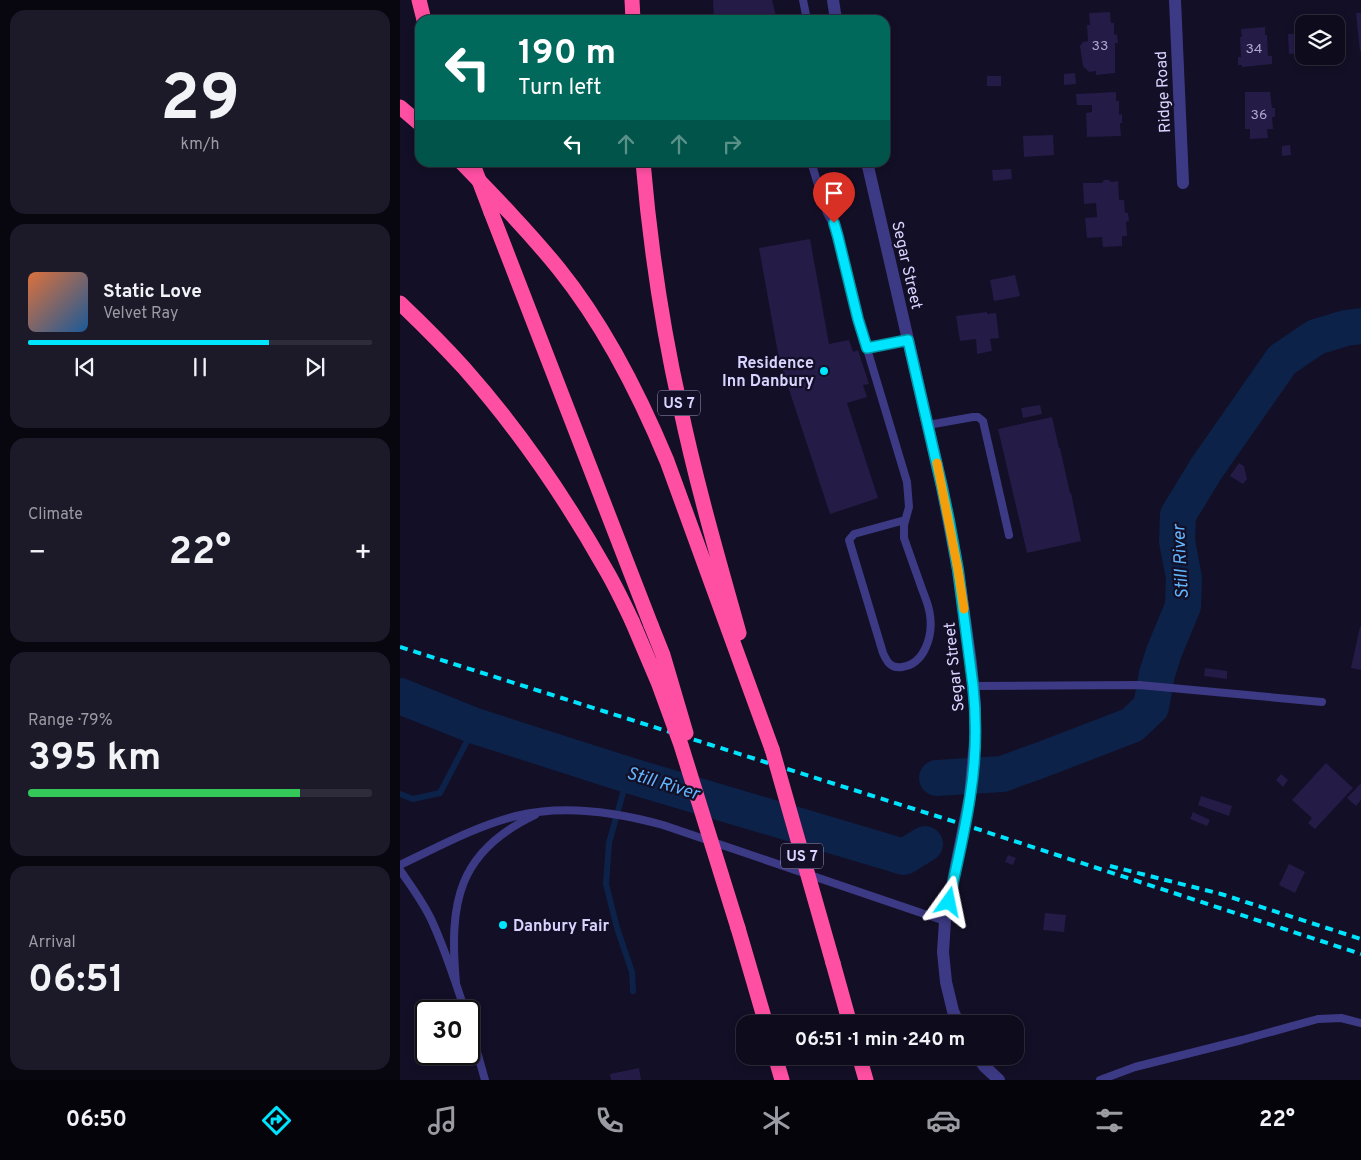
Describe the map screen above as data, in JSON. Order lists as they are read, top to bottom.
{
  "streets": {
    "highway": ["US 7"],
    "street": ["Ridge Road", "Segar Street"]
  },
  "water": ["Still River"],
  "places": ["Residence Inn Danbury", "Danbury Fair"],
  "house_numbers": ["33", "34", "36"],
  "page": {
    "tile": [
      ["29", "km/h"],
      "Climate",
      ["Range · 79%", "395 km"],
      ["Arrival", "06:51"]
    ],
    "turn": ["190 m", "Turn left"],
    "song": ["Static Love", "Velvet Ray"],
    "heat": ["−", "22°", "+"],
    "limit": "30",
    "trip": "06:51 · 1 min · 240 m",
    "tabs": ["06:50", "22°"]
  }
}
